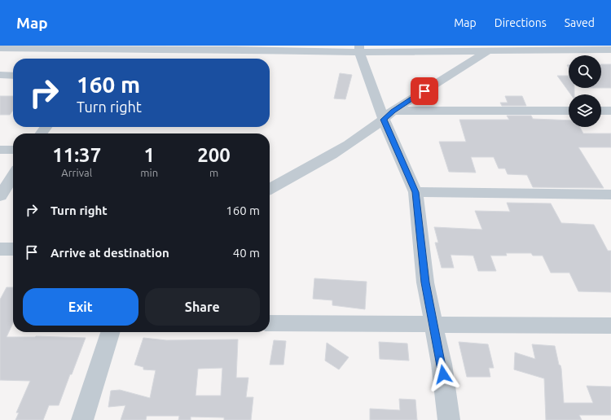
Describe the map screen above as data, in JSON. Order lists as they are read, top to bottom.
{
  "page": {
    "header": "Map",
    "nav": ["Map", "Directions", "Saved"],
    "turn": ["160 m", "Turn right"],
    "eta": [
      "11:37",
      "Arrival",
      "1",
      "min",
      "200",
      "m"
    ],
    "list": [
      {
        "name": "Turn right",
        "value": "160 m"
      },
      {
        "name": "Arrive at destination",
        "value": "40 m"
      }
    ],
    "buttons": ["Exit", "Share"]
  }
}
